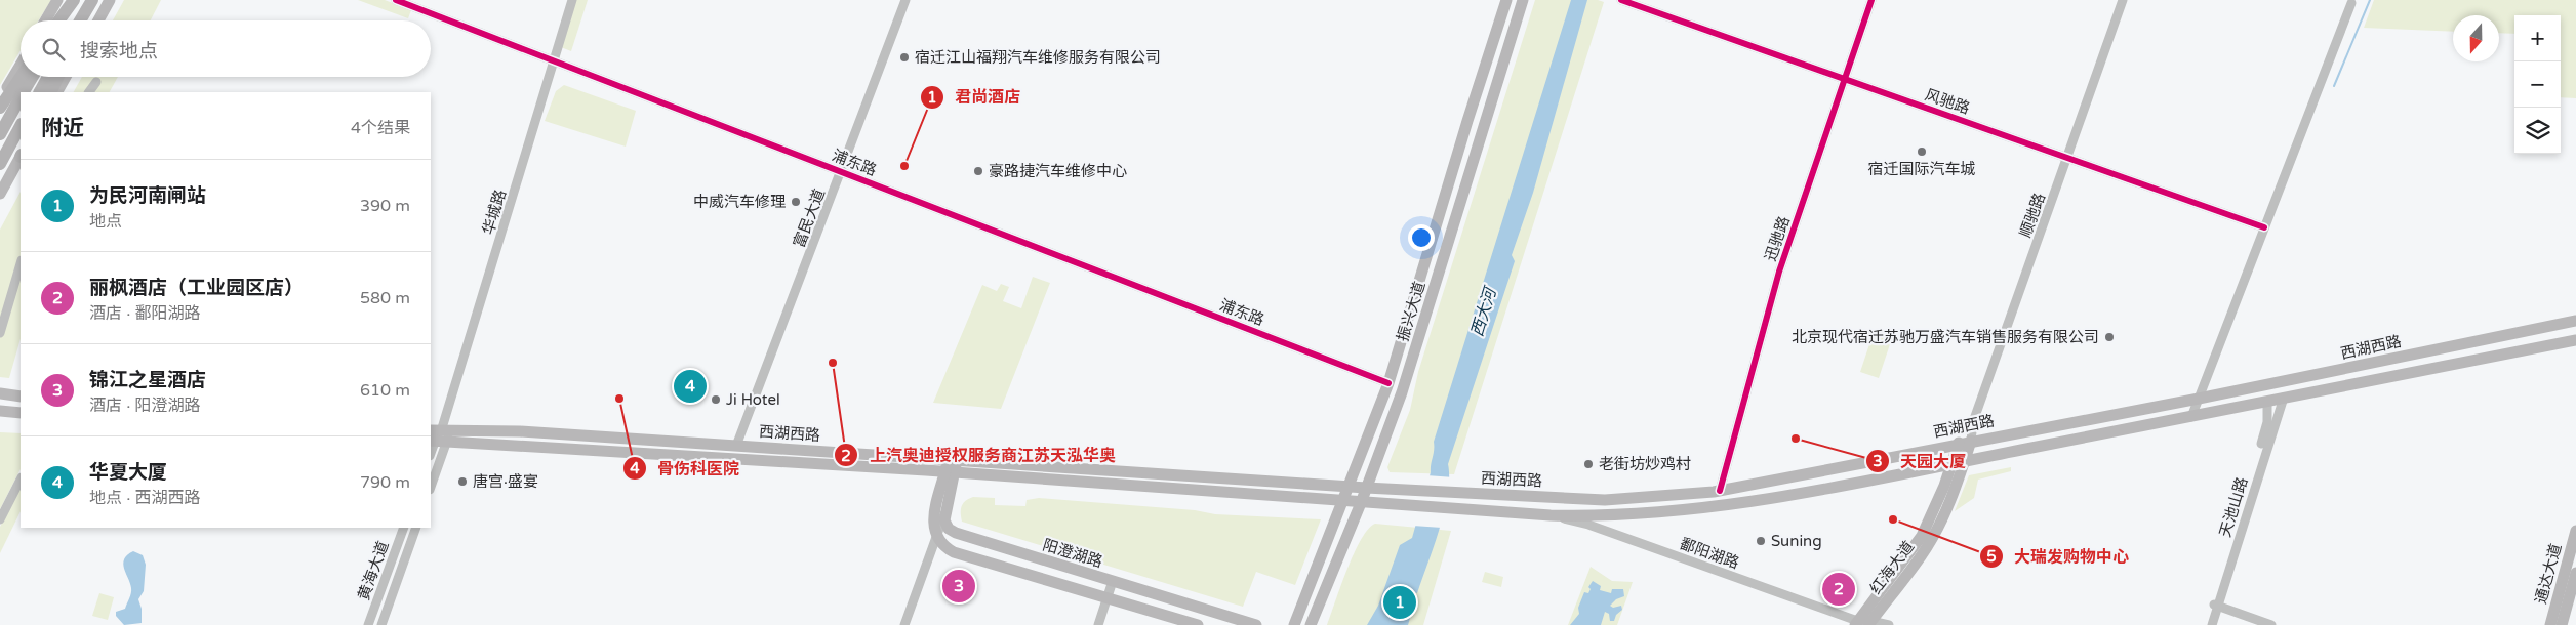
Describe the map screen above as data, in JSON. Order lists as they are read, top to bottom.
{
  "streets": {
    "main road": [
      "振兴大道",
      "西湖西路",
      "阳澄湖路",
      "红海大道",
      "通达大道"
    ],
    "street": [
      "风驰路",
      "浦东路",
      "华城路",
      "顺驰路",
      "富民大道",
      "迅驰路",
      "天池山路",
      "鄱阳湖路",
      "黄海大道"
    ]
  },
  "crossings": [
    ["风驰路", "顺驰路"],
    ["风驰路", "迅驰路"],
    ["浦东路", "华城路"],
    ["浦东路", "富民大道"],
    ["浦东路", "振兴大道"],
    ["华城路", "西湖西路"],
    ["顺驰路", "西湖西路"],
    ["顺驰路", "红海大道"],
    ["富民大道", "西湖西路"],
    ["迅驰路", "西湖西路"],
    ["振兴大道", "西湖西路"],
    ["西湖西路", "天池山路"],
    ["西湖西路", "鄱阳湖路"],
    ["西湖西路", "红海大道"],
    ["鄱阳湖路", "红海大道"]
  ],
  "water": ["西大河"],
  "places": [
    "宿迁江山福翔汽车维修服务有限公司",
    "宿迁国际汽车城",
    "君尚酒店",
    "豪路捷汽车维修中心",
    "中威汽车修理",
    "北京现代宿迁苏驰万盛汽车销售服务有限公司",
    "上汽奥迪授权服务商江苏天泓华奥",
    "骨伤科医院",
    "Ji Hotel",
    "天园大厦",
    "老街坊炒鸡村",
    "唐宫·盛宴",
    "大瑞发购物中心",
    "Suning"
  ],
  "north": "bottom",
  "page": {
    "map_buttons": ["+", "−"],
    "search": "搜索地点",
    "heading": ["附近", "4个结果"],
    "list": [
      {
        "mark": "1",
        "name": "为民河南闸站",
        "note": "地点",
        "value": "390 m"
      },
      {
        "mark": "2",
        "name": "丽枫酒店（工业园区店）",
        "note": "酒店 · 鄱阳湖路",
        "value": "580 m"
      },
      {
        "mark": "3",
        "name": "锦江之星酒店",
        "note": "酒店 · 阳澄湖路",
        "value": "610 m"
      },
      {
        "mark": "4",
        "name": "华夏大厦",
        "note": "地点 · 西湖西路",
        "value": "790 m"
      }
    ],
    "pins": [
      "4",
      "3",
      "2",
      "1"
    ]
  }
}
